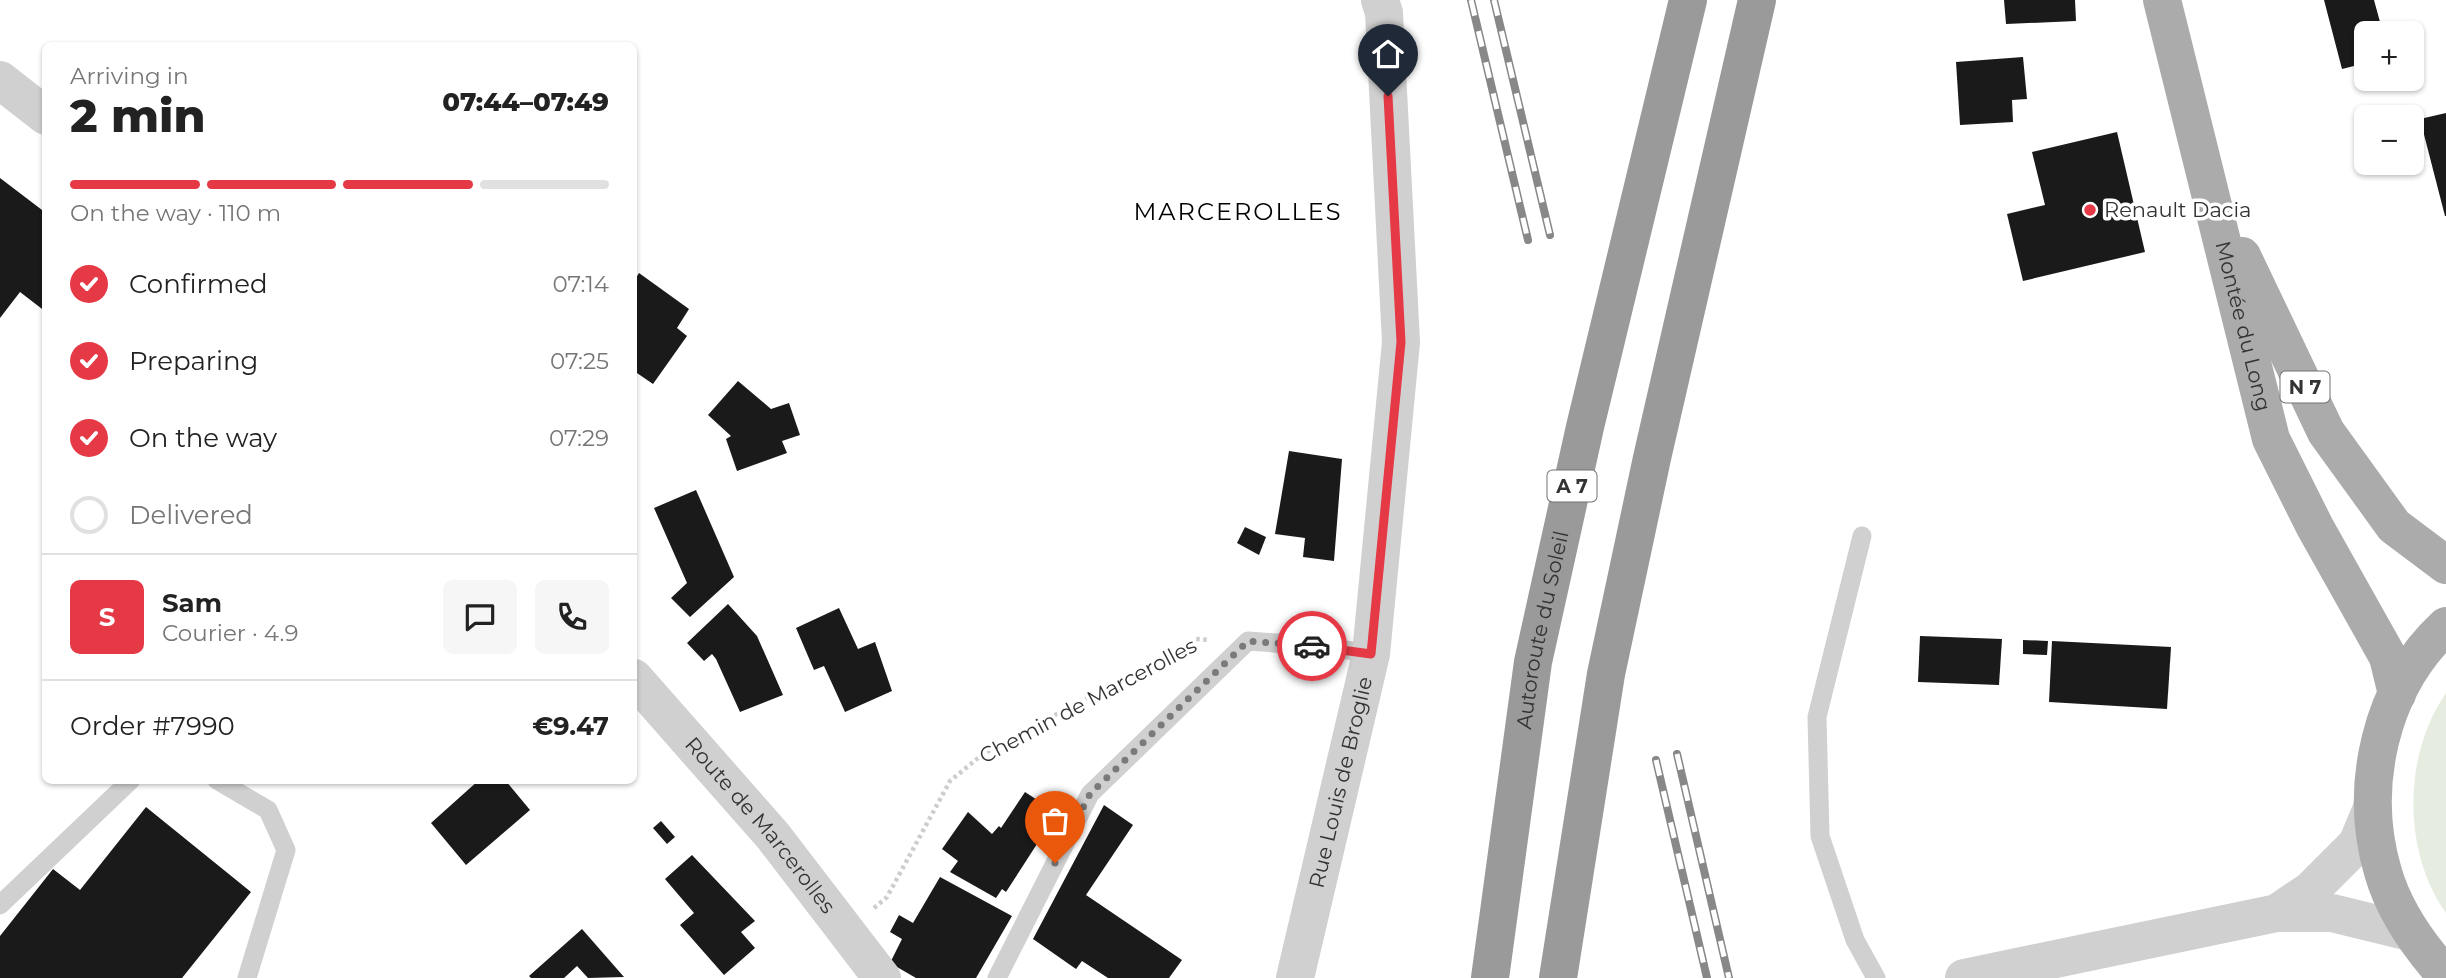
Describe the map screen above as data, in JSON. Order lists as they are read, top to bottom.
{
  "streets": {
    "highway": ["A 7", "Autoroute du Soleil"],
    "main road": ["Montée du Long", "N 7"],
    "street": ["Rue Louis de Broglie", "Route de Marcerolles"],
    "path": ["Chemin de Marcerolles"]
  },
  "crossings": [
    ["Montée du Long", "N 7"],
    ["Chemin de Marcerolles", "Route de Marcerolles"]
  ],
  "districts": ["MARCEROLLES"],
  "places": ["Renault Dacia"],
  "page": {
    "map_buttons": ["+", "−"],
    "heading": ["2 min", "Arriving in", "07:44–07:49"],
    "panel": [
      "Sam",
      "Courier · 4.9",
      "Order #7990",
      "€9.47"
    ],
    "bar": "On the way · 110 m",
    "list": [
      ["Confirmed", "07:14"],
      ["Preparing", "07:25"],
      ["On the way", "07:29"],
      "Delivered"
    ],
    "round": "S"
  }
}
